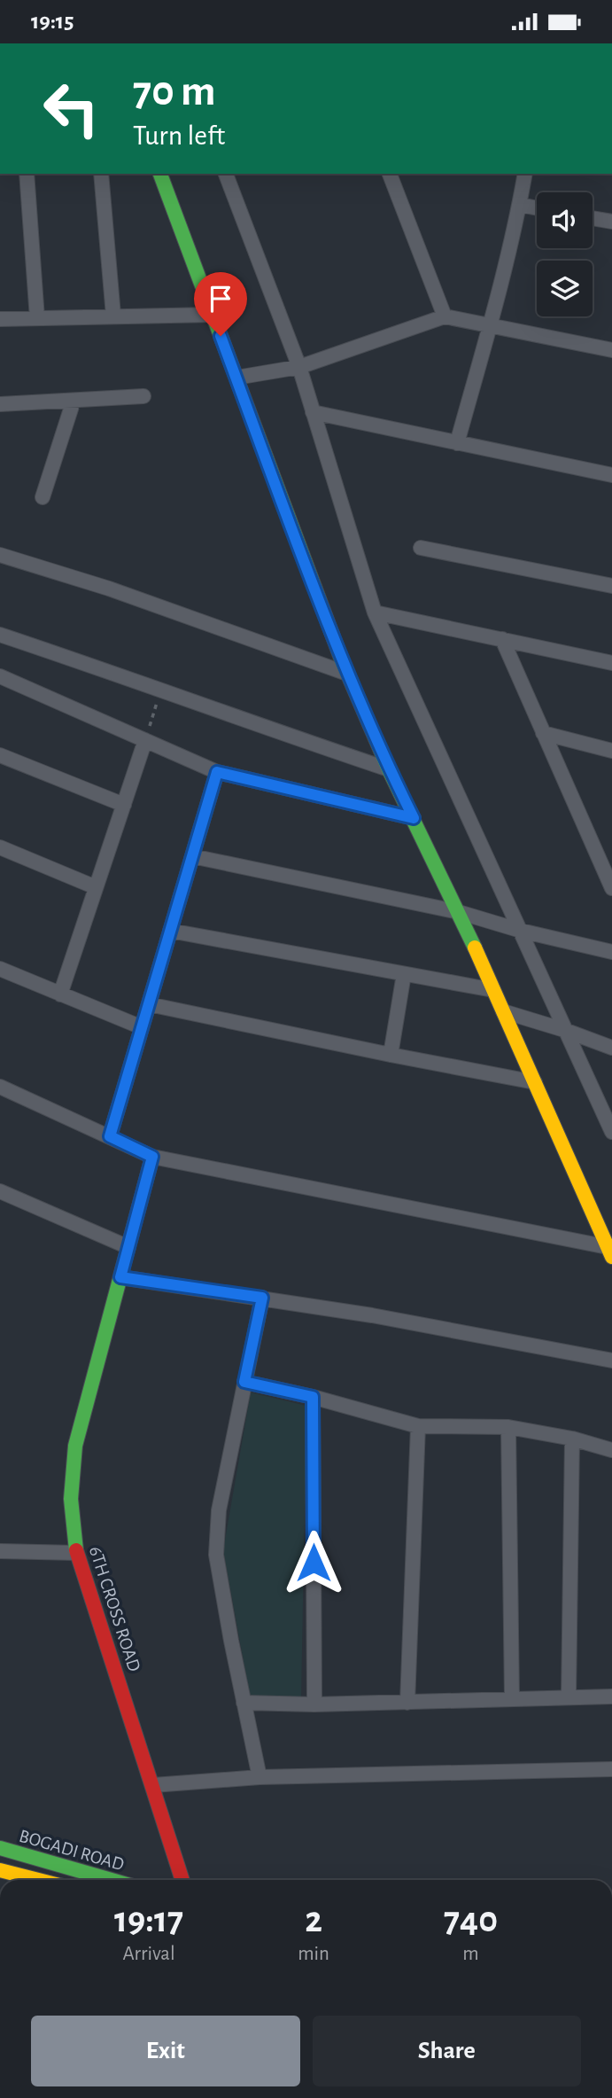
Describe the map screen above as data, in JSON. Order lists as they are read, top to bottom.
{
  "streets": {
    "street": ["6TH CROSS ROAD", "BOGADI ROAD"]
  },
  "page": {
    "status": "19:15",
    "turn": ["70 m", "Turn left"],
    "eta": [
      "19:17",
      "Arrival",
      "2",
      "min",
      "740",
      "m"
    ],
    "buttons": ["Exit", "Share"]
  }
}
